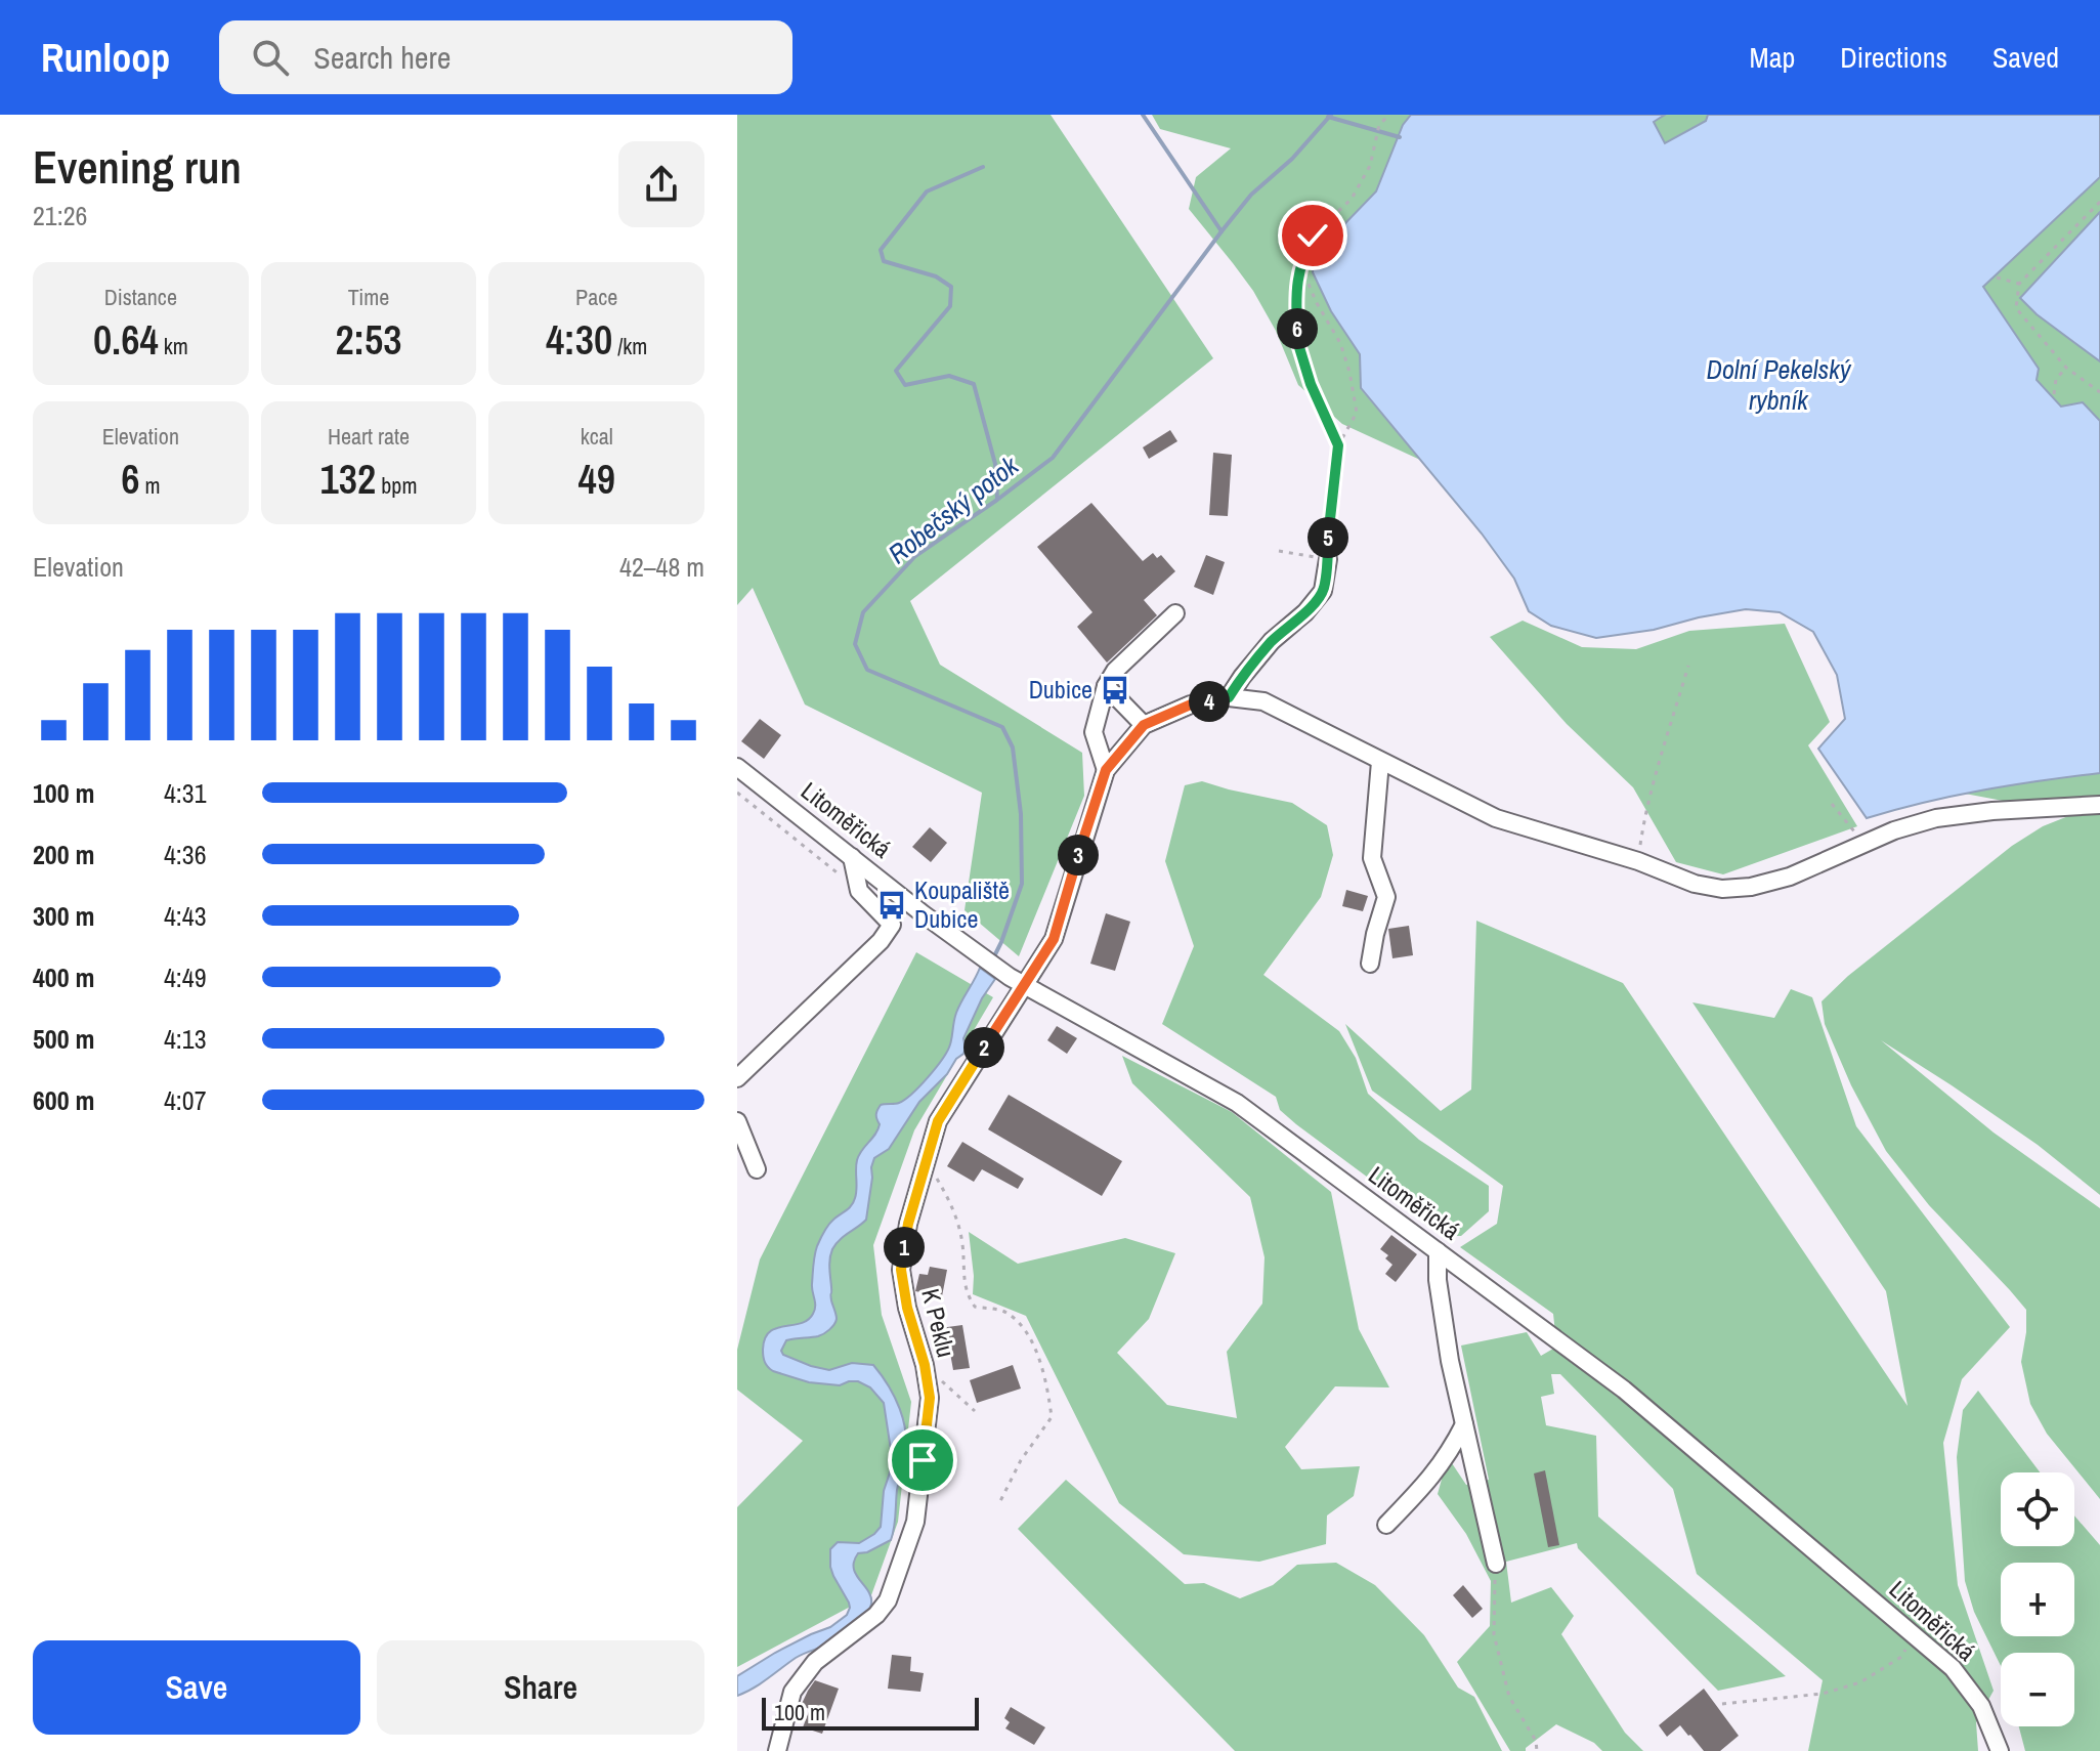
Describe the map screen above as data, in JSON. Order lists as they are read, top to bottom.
{
  "streets": {
    "street": ["Litoměřická", "K Peklu"]
  },
  "crossings": [
    ["Litoměřická", "K Peklu"]
  ],
  "water": ["Dolní Pekelský rybník", "Robečský potok"],
  "places": {
    "bus stop": ["Dubice", "Koupaliště Dubice"]
  },
  "scale_bar": "100 m",
  "page": {
    "header": "Runloop",
    "search": "Search here",
    "nav": ["Map", "Directions", "Saved"],
    "heading": ["Evening run", "21:26"],
    "stats": [
      ["Distance", "0.64 km"],
      ["Time", "2:53"],
      ["Pace", "4:30 /km"],
      ["Elevation", "6 m"],
      ["Heart rate", "132 bpm"],
      ["kcal", "49"]
    ],
    "pins": [
      "6",
      "5",
      "4",
      "3",
      "2",
      "1"
    ],
    "chart": ["Elevation", "42–48 m"],
    "list": [
      {
        "name": "100 m",
        "note": "4:31"
      },
      {
        "name": "200 m",
        "note": "4:36"
      },
      {
        "name": "300 m",
        "note": "4:43"
      },
      {
        "name": "400 m",
        "note": "4:49"
      },
      {
        "name": "500 m",
        "note": "4:13"
      },
      {
        "name": "600 m",
        "note": "4:07"
      }
    ],
    "map_buttons": ["+", "−"],
    "buttons": ["Save", "Share"],
    "scale": "100 m"
  }
}
